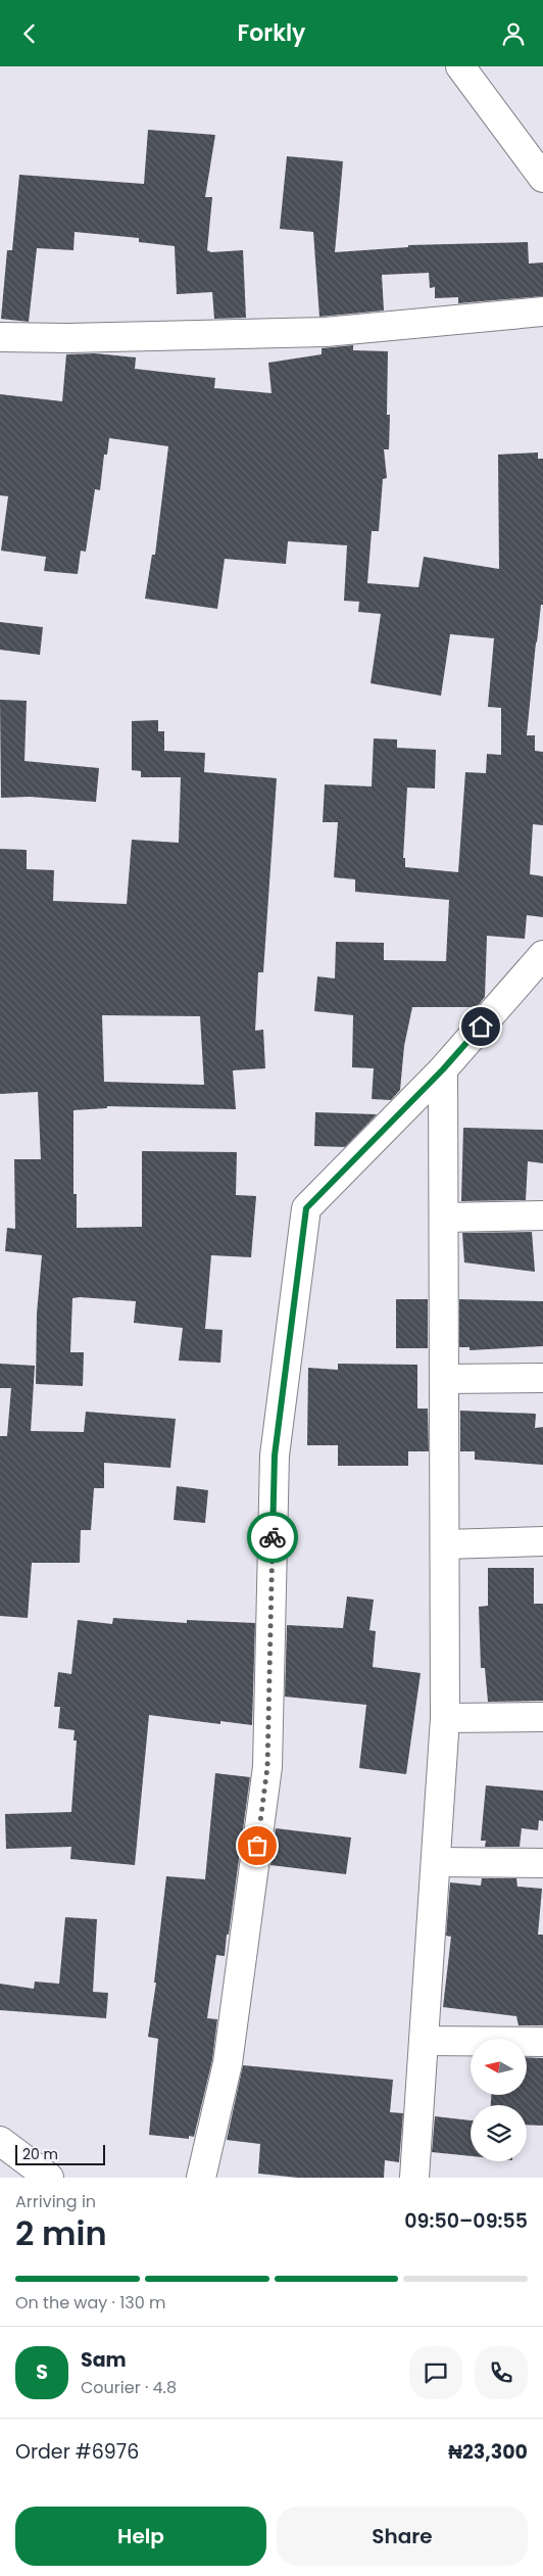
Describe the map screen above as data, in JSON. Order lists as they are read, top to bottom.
{
  "scale_bar": "20 m",
  "north": "left",
  "page": {
    "header": "Forkly",
    "scale": "20 m",
    "heading": ["2 min", "Arriving in", "09:50–09:55"],
    "panel": [
      "Sam",
      "Courier · 4.8",
      "Order #6976",
      "₦23,300"
    ],
    "bar": "On the way · 130 m",
    "round": "S",
    "buttons": ["Help", "Share"]
  }
}
